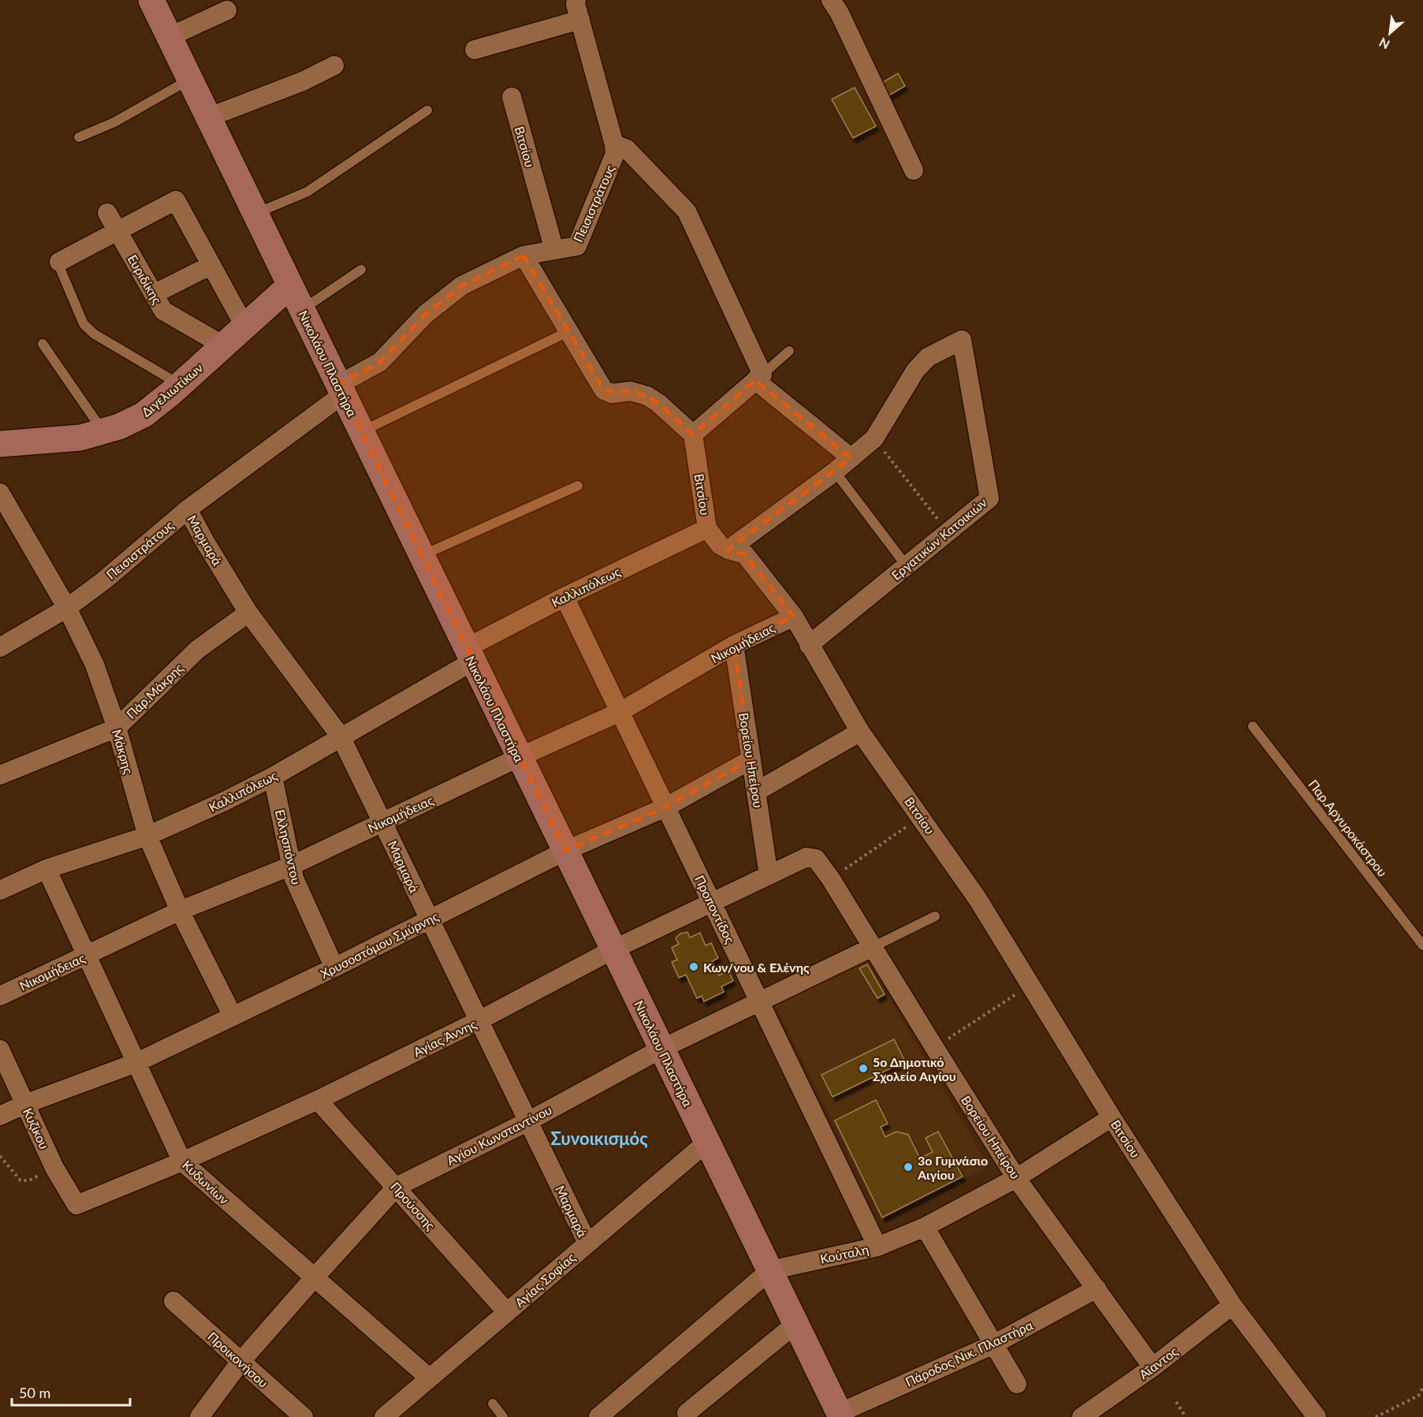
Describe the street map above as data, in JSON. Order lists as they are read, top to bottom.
{
  "streets": {
    "main road": ["Νικολάου Πλαστήρα", "Διγελιωτίκων"],
    "street": [
      "Βιτσίου",
      "Πεισιστράτους",
      "Ευριδίκης",
      "Εργατικών Κατοικιών",
      "Μαρμαρά",
      "Καλλιπόλεως",
      "Νικομήδειας",
      "Πάρ.Μάκρης",
      "Μάκρης",
      "Βορείου Ηπείρου",
      "Ελλησπόντου",
      "Προποντίδος",
      "Χρυσοστόμου Σμύρνης",
      "Αγίας Άννης",
      "Κυζίκου",
      "Αγίου Κωνσταντίνου",
      "Κυδωνίων",
      "Προύσσης",
      "Κούταλη",
      "Αγίας Σοφίας",
      "Πάροδος Νικ. Πλαστήρα",
      "Προικονήσου",
      "Αΐαντος"
    ],
    "lane": ["Παρ.Αργυροκάστρου"]
  },
  "crossings": [
    ["Βιτσίου", "Πεισιστράτους"],
    ["Βιτσίου", "Εργατικών Κατοικιών"],
    ["Βιτσίου", "Καλλιπόλεως"],
    ["Βιτσίου", "Νικομήδειας"],
    ["Βιτσίου", "Κούταλη"],
    ["Βιτσίου", "Αΐαντος"],
    ["Πεισιστράτους", "Νικολάου Πλαστήρα"],
    ["Πεισιστράτους", "Μαρμαρά"],
    ["Πεισιστράτους", "Μάκρης"],
    ["Ευριδίκης", "Διγελιωτίκων"],
    ["Νικολάου Πλαστήρα", "Διγελιωτίκων"],
    ["Νικολάου Πλαστήρα", "Καλλιπόλεως"],
    ["Νικολάου Πλαστήρα", "Νικομήδειας"],
    ["Νικολάου Πλαστήρα", "Χρυσοστόμου Σμύρνης"],
    ["Νικολάου Πλαστήρα", "Αγίας Άννης"],
    ["Νικολάου Πλαστήρα", "Αγίου Κωνσταντίνου"],
    ["Νικολάου Πλαστήρα", "Κούταλη"],
    ["Νικολάου Πλαστήρα", "Αγίας Σοφίας"],
    ["Νικολάου Πλαστήρα", "Πάροδος Νικ. Πλαστήρα"],
    ["Μαρμαρά", "Καλλιπόλεως"],
    ["Μαρμαρά", "Νικομήδειας"],
    ["Μαρμαρά", "Πάρ.Μάκρης"],
    ["Μαρμαρά", "Χρυσοστόμου Σμύρνης"],
    ["Μαρμαρά", "Αγίας Άννης"],
    ["Μαρμαρά", "Αγίου Κωνσταντίνου"],
    ["Μαρμαρά", "Αγίας Σοφίας"],
    ["Καλλιπόλεως", "Μάκρης"],
    ["Καλλιπόλεως", "Ελλησπόντου"],
    ["Καλλιπόλεως", "Προποντίδος"],
    ["Καλλιπόλεως", "Κυδωνίων"],
    ["Νικομήδειας", "Μάκρης"],
    ["Νικομήδειας", "Βορείου Ηπείρου"],
    ["Νικομήδειας", "Ελλησπόντου"],
    ["Νικομήδειας", "Προποντίδος"],
    ["Νικομήδειας", "Κυδωνίων"],
    ["Πάρ.Μάκρης", "Μάκρης"],
    ["Μάκρης", "Χρυσοστόμου Σμύρνης"],
    ["Βορείου Ηπείρου", "Χρυσοστόμου Σμύρνης"],
    ["Βορείου Ηπείρου", "Αγίας Άννης"],
    ["Βορείου Ηπείρου", "Αγίου Κωνσταντίνου"],
    ["Βορείου Ηπείρου", "Κούταλη"],
    ["Βορείου Ηπείρου", "Πάροδος Νικ. Πλαστήρα"],
    ["Βορείου Ηπείρου", "Αΐαντος"],
    ["Ελλησπόντου", "Χρυσοστόμου Σμύρνης"],
    ["Προποντίδος", "Χρυσοστόμου Σμύρνης"],
    ["Προποντίδος", "Αγίας Άννης"],
    ["Προποντίδος", "Αγίου Κωνσταντίνου"],
    ["Προποντίδος", "Κούταλη"],
    ["Χρυσοστόμου Σμύρνης", "Κυζίκου"],
    ["Χρυσοστόμου Σμύρνης", "Κυδωνίων"],
    ["Αγίας Άννης", "Κυζίκου"],
    ["Αγίας Άννης", "Κυδωνίων"],
    ["Αγίας Άννης", "Προύσσης"],
    ["Αγίου Κωνσταντίνου", "Κυδωνίων"],
    ["Αγίου Κωνσταντίνου", "Προύσσης"],
    ["Αγίου Κωνσταντίνου", "Προικονήσου"],
    ["Κυδωνίων", "Αγίας Σοφίας"],
    ["Προύσσης", "Αγίας Σοφίας"]
  ],
  "districts": ["Συνοικισμός"],
  "places": ["Κων/νου & Ελένης", "5ο Δημοτικό Σχολείο Αιγίου", "3ο Γυμνάσιο Αιγίου"],
  "scale_bar": "50 m",
  "north": "bottom left"
}
